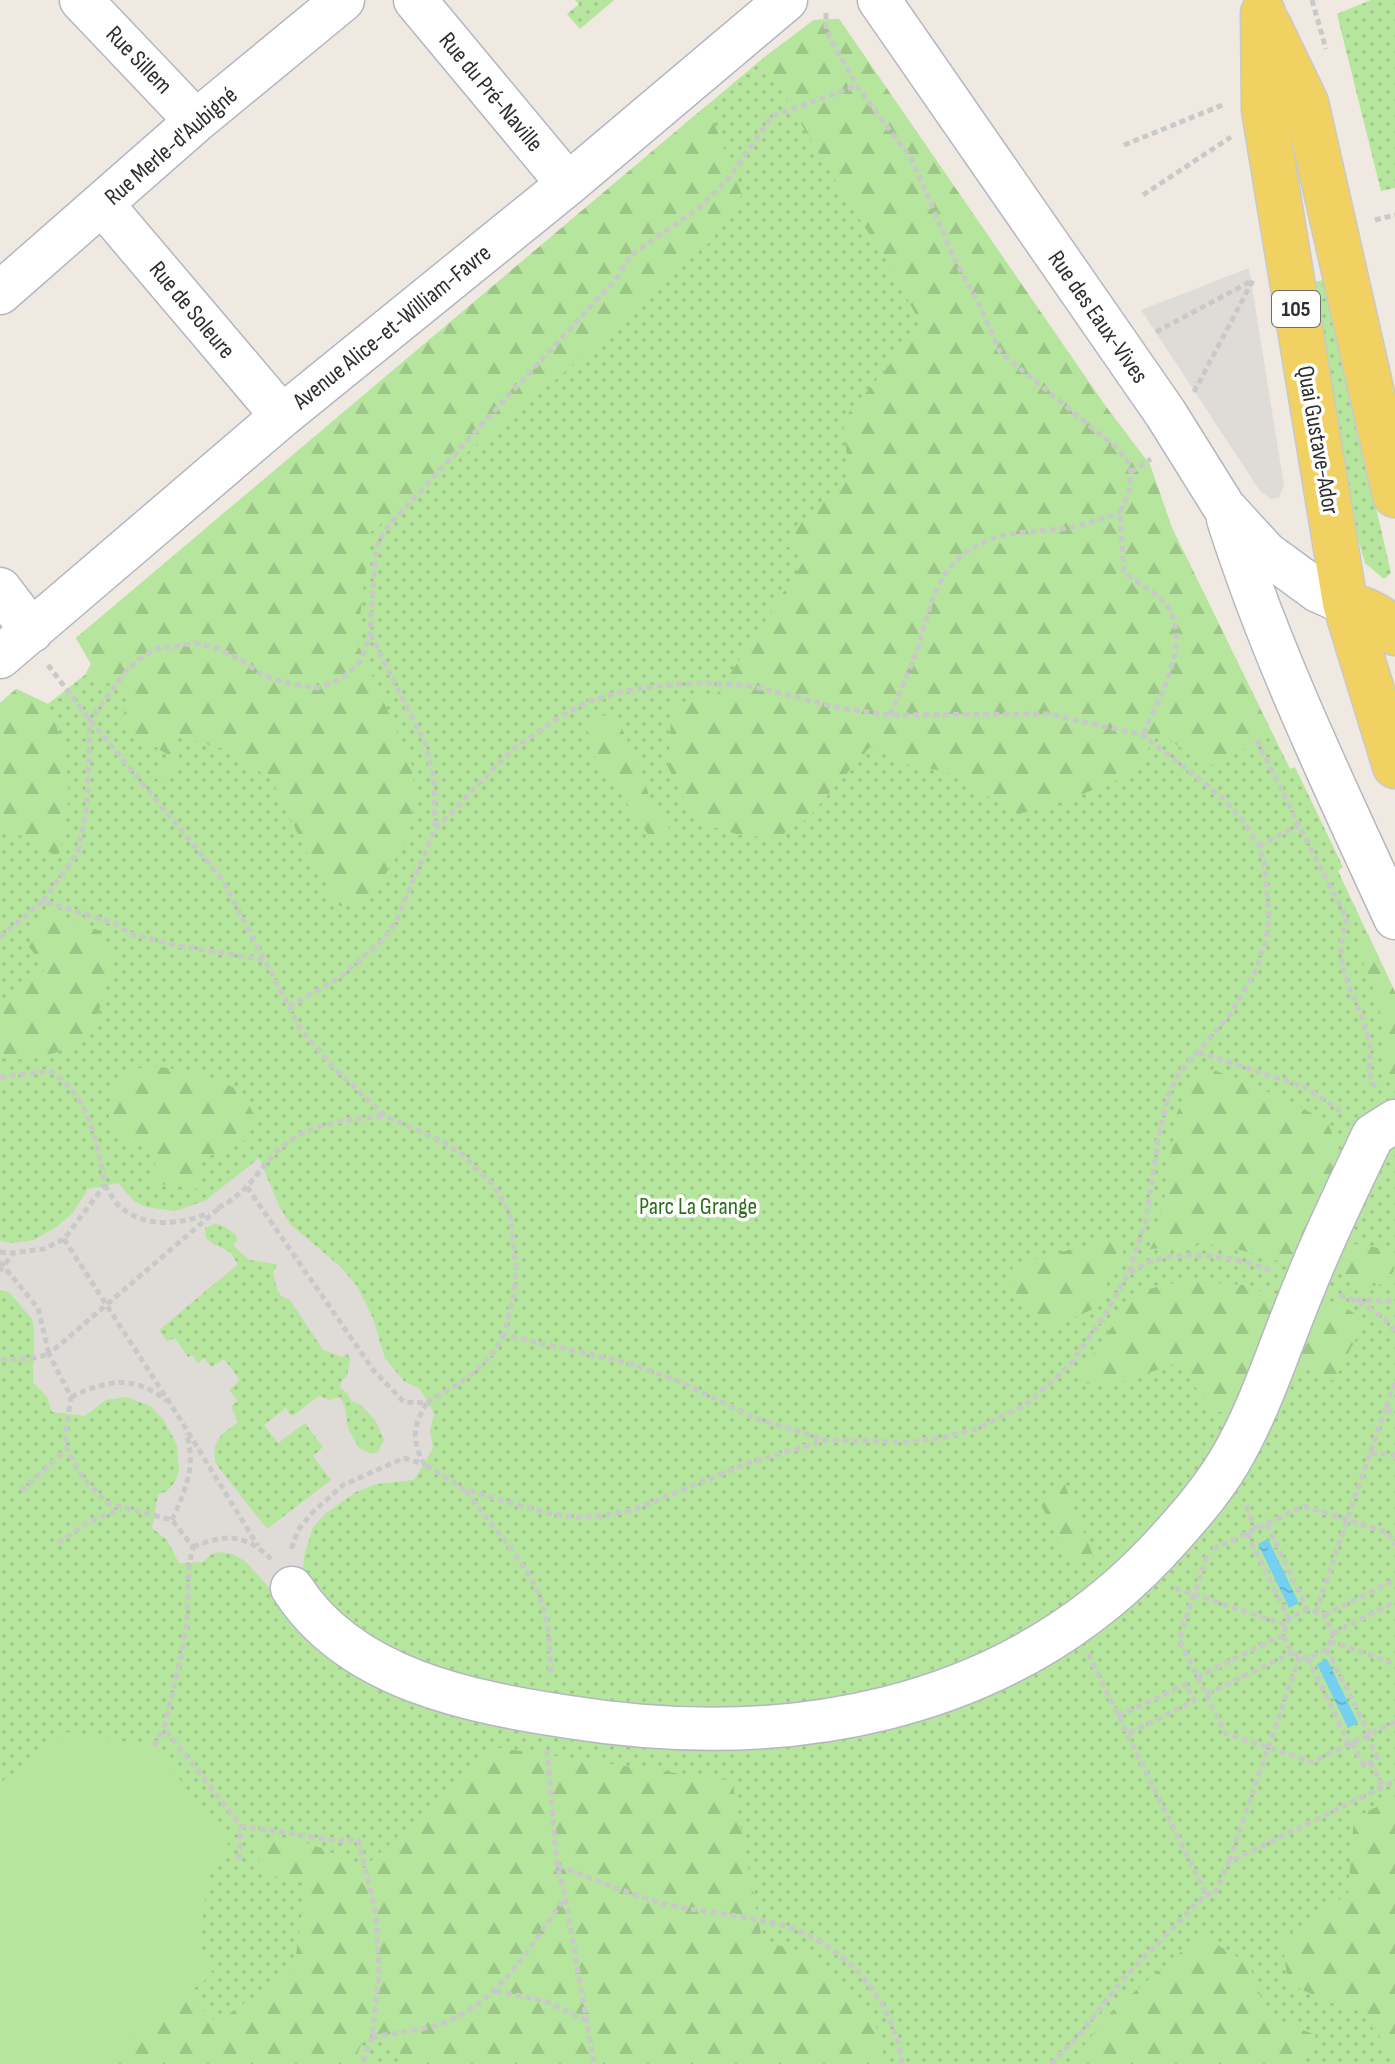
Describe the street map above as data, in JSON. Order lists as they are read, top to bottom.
{
  "streets": {
    "main road": ["105", "Quai Gustave-Ador"],
    "street": [
      "Rue Sillem",
      "Rue du Pré-Naville",
      "Rue Merle-d'Aubigné",
      "Rue de Soleure",
      "Rue des Eaux-Vives",
      "Avenue Alice-et-William-Favre"
    ]
  },
  "crossings": [
    ["Rue Sillem", "Rue Merle-d'Aubigné"],
    ["Rue du Pré-Naville", "Avenue Alice-et-William-Favre"],
    ["Rue Merle-d'Aubigné", "Rue de Soleure"],
    ["Rue de Soleure", "Avenue Alice-et-William-Favre"],
    ["Rue des Eaux-Vives", "Quai Gustave-Ador"]
  ],
  "parks": ["Parc La Grange"]
}
